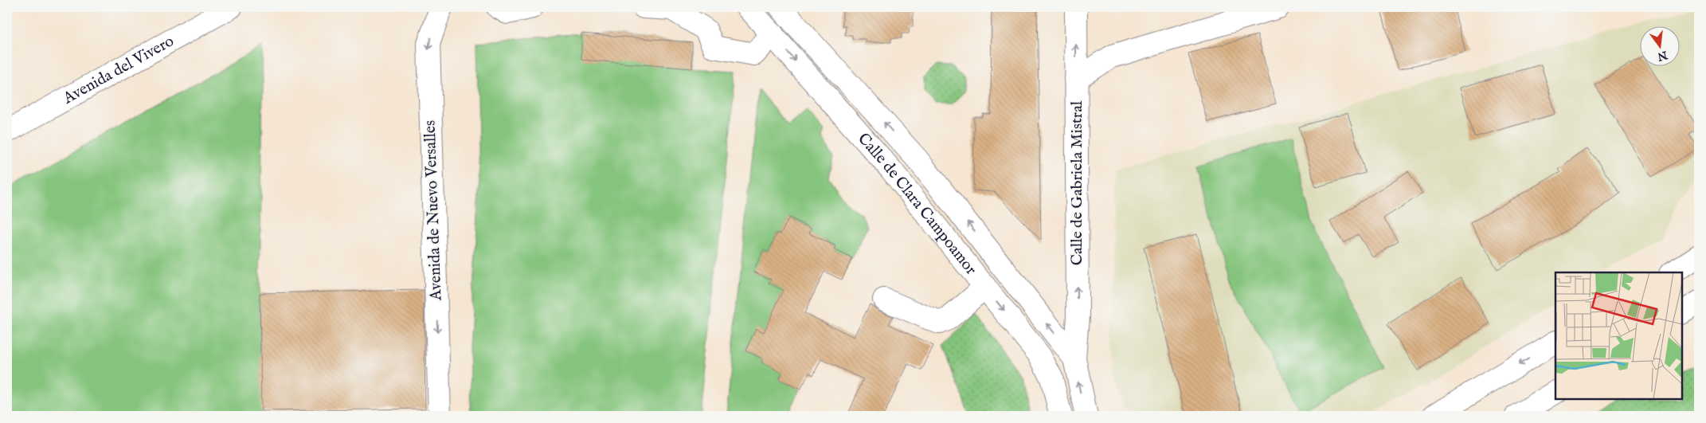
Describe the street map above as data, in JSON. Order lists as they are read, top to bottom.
{
  "streets": {
    "main road": [
      "Avenida del Vivero",
      "Calle de Gabriela Mistral",
      "Calle de Clara Campoamor",
      "Avenida de Nuevo Versalles"
    ]
  },
  "crossings": [
    ["Calle de Gabriela Mistral", "Calle de Clara Campoamor"]
  ],
  "one_way": ["Calle de Gabriela Mistral", "Avenida de Nuevo Versalles"],
  "north": "bottom"
}
